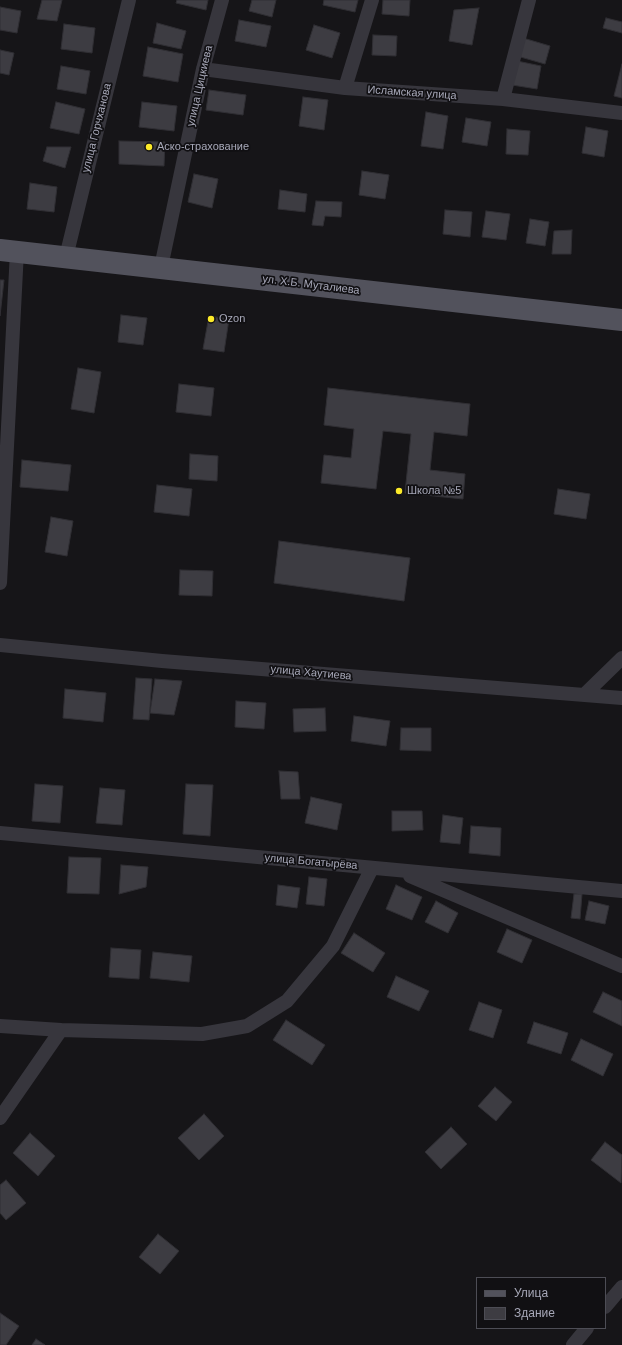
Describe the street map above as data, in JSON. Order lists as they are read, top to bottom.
{
  "streets": {
    "main road": ["ул. Х.Б. Муталиева"],
    "street": [
      "улица Цицкиева",
      "Исламская улица",
      "улица Горчханова",
      "улица Хаутиева",
      "улица Богатырёва"
    ]
  },
  "crossings": [
    ["улица Цицкиева", "Исламская улица"],
    ["улица Цицкиева", "ул. Х.Б. Муталиева"],
    ["улица Горчханова", "ул. Х.Б. Муталиева"]
  ],
  "places": ["Аско-страхование", "Ozon", "Школа №5"],
  "legend": ["Улица", "Здание"]
}
